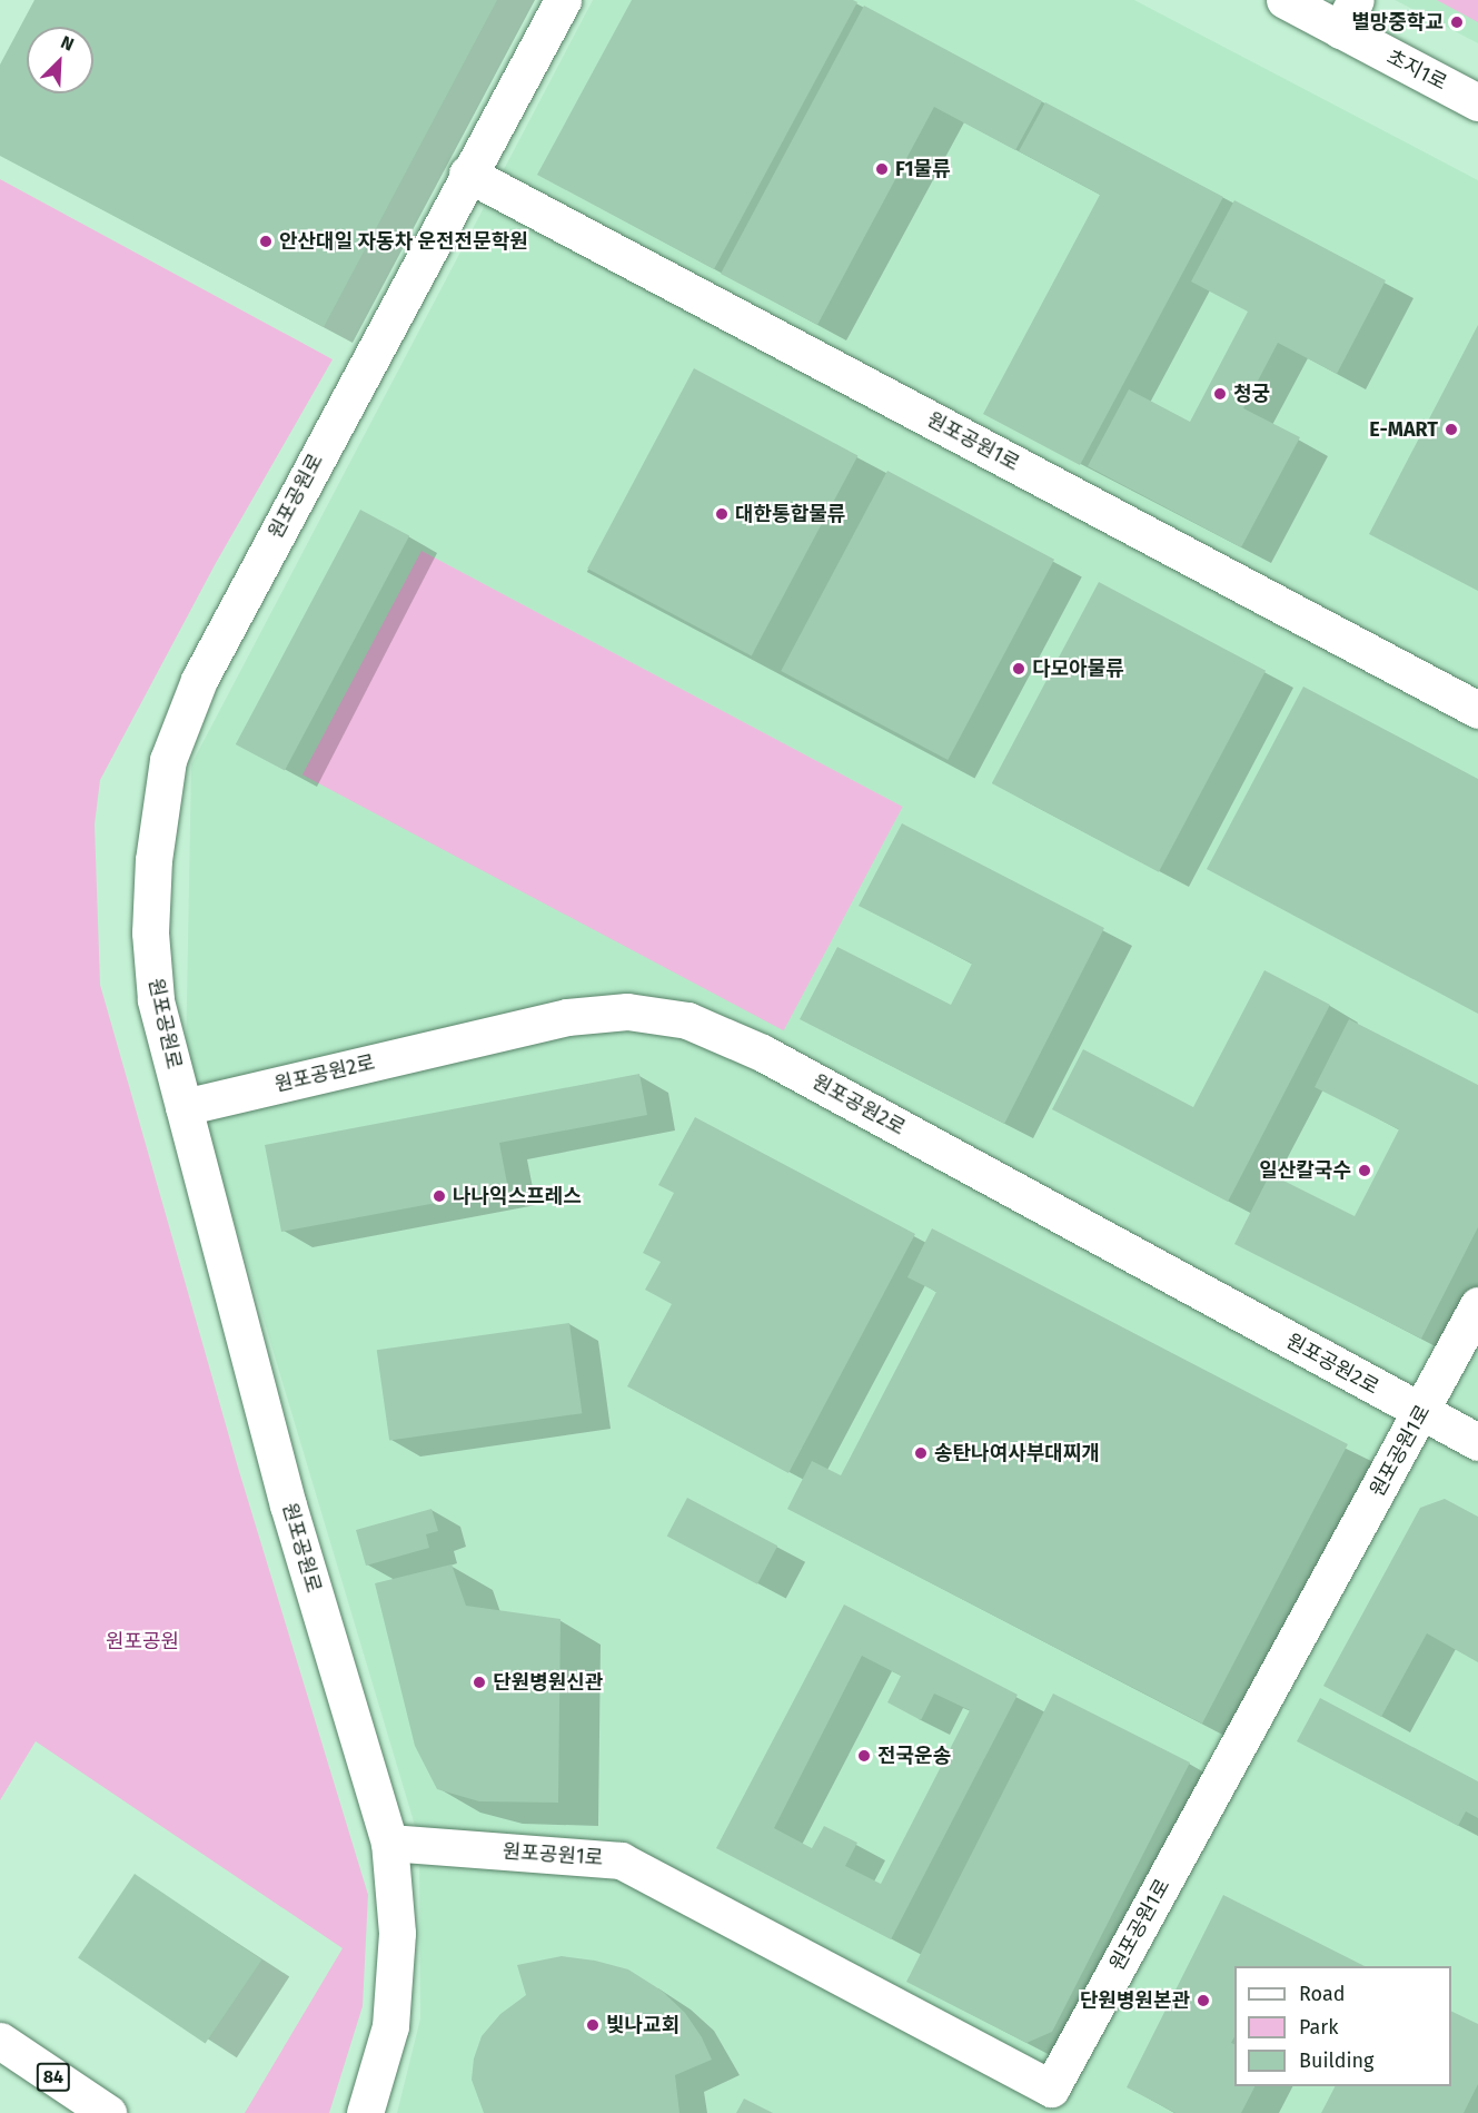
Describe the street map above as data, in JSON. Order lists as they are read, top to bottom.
{
  "streets": {
    "street": [
      "초지1로",
      "원포공원1로",
      "원포공원로",
      "원포공원2로",
      "84"
    ]
  },
  "crossings": [
    ["원포공원1로", "원포공원로"],
    ["원포공원1로", "원포공원2로"],
    ["원포공원로", "원포공원2로"]
  ],
  "parks": ["원포공원"],
  "places": [
    "별망중학교",
    "F1물류",
    "안산대일 자동차 운전전문학원",
    "청궁",
    "E-MART",
    "대한통합물류",
    "다모아물류",
    "일산칼국수",
    "나나익스프레스",
    "송탄나여사부대찌개",
    "단원병원신관",
    "전국운송",
    "단원병원본관",
    "빛나교회"
  ],
  "legend": ["Road", "Park", "Building"],
  "north": "top right"
}
